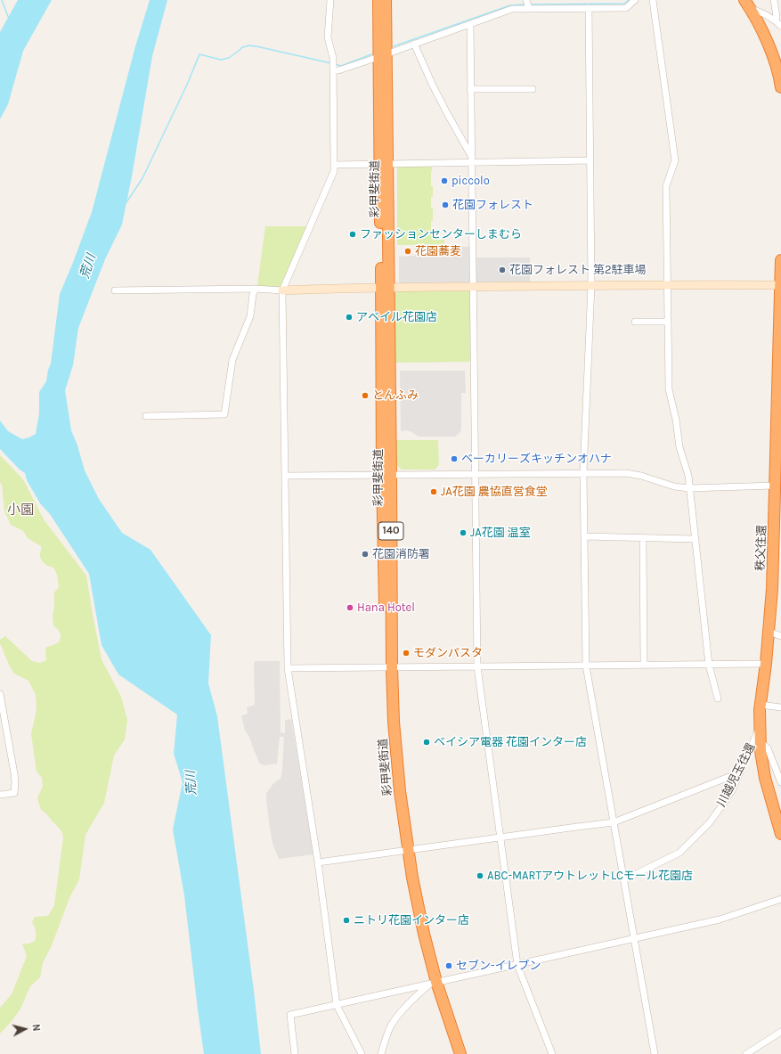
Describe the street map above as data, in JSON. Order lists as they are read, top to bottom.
{
  "streets": {
    "highway": ["彩甲斐街道", "140", "秩父往還"],
    "street": ["川越児玉往還"]
  },
  "crossings": [
    ["秩父往還", "川越児玉往還"]
  ],
  "districts": ["小園"],
  "water": ["荒川"],
  "places": [
    "piccolo",
    "花園フォレスト",
    "ファッションセンターしまむら",
    "花園蕎麦",
    "花園フォレスト 第2駐車場",
    "アベイル花園店",
    "とんふみ",
    "ベーカリーズキッチンオハナ",
    "JA花園 農協直営食堂",
    "JA花園 温室",
    "花園消防署",
    "Hana Hotel",
    "モダンパスタ",
    "ベイシア電器 花園インター店",
    "ABC-MARTアウトレットLCモール花園店",
    "ニトリ花園インター店",
    "セブン-イレブン"
  ],
  "north": "right"
}
